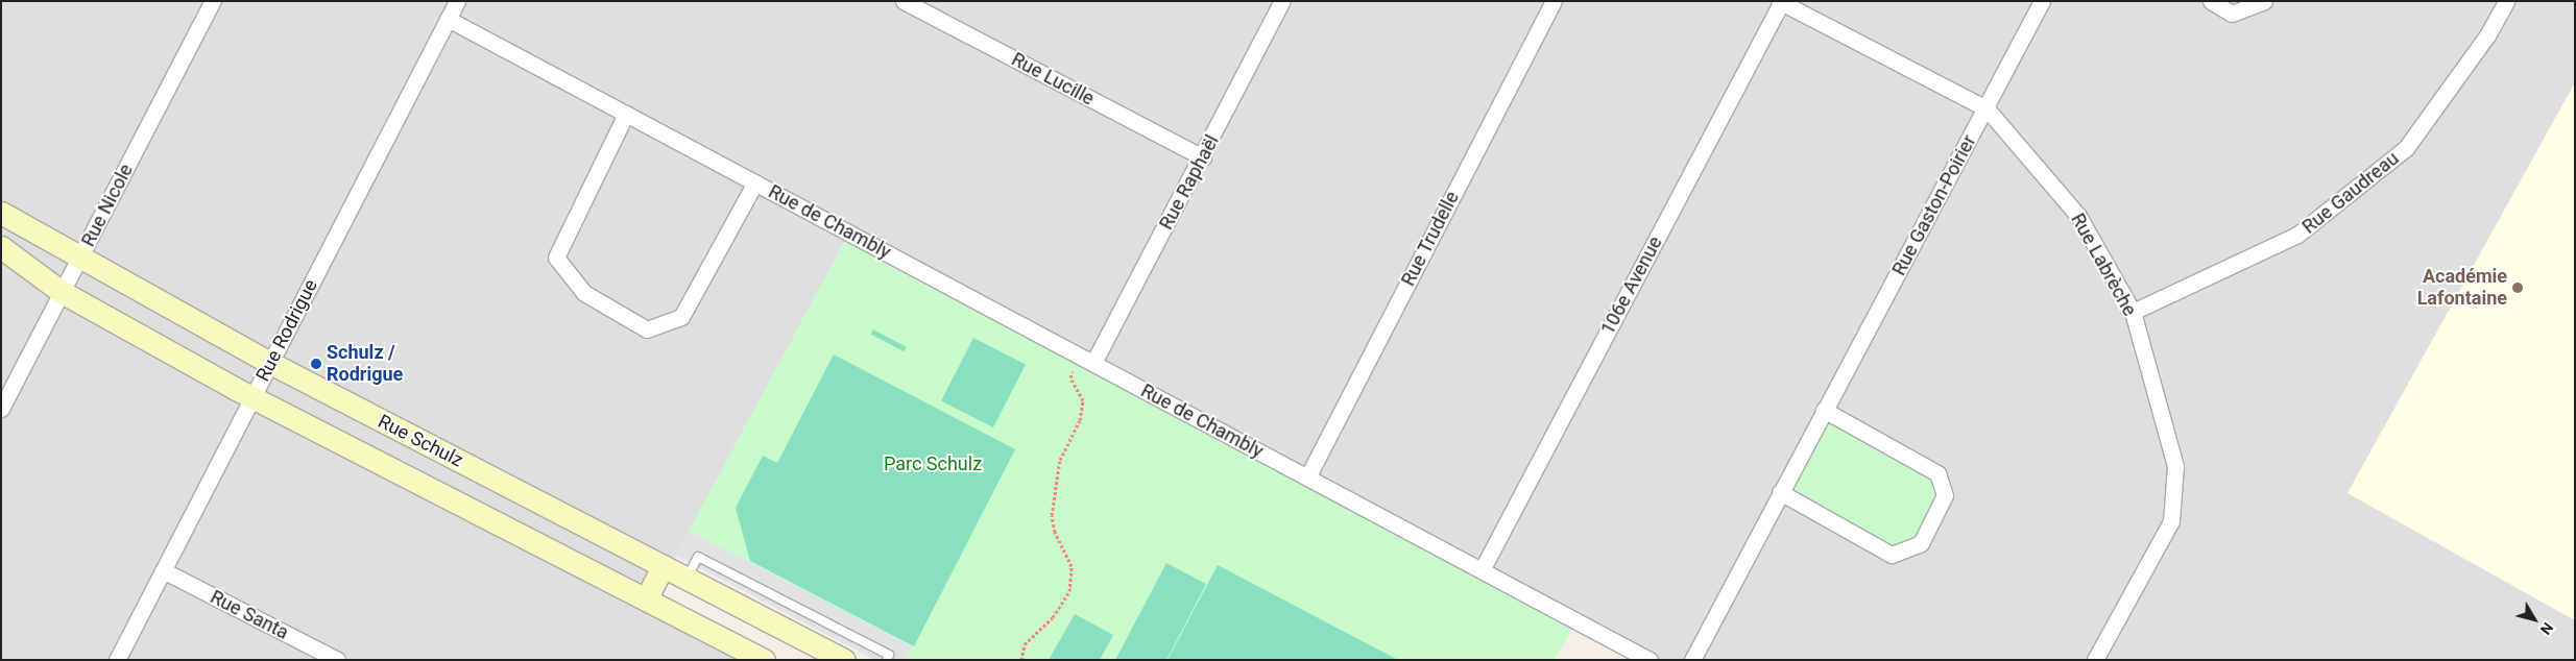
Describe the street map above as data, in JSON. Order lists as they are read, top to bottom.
{
  "streets": {
    "street": [
      "Rue Lucille",
      "Rue Raphaël",
      "Rue Gaudreau",
      "Rue Nicole",
      "Rue Gaston-Poirier",
      "Rue de Chambly",
      "Rue Trudelle",
      "Rue Labrèche",
      "106e Avenue",
      "Rue Rodrigue",
      "Rue Schulz",
      "Rue Santa"
    ]
  },
  "crossings": [
    ["Rue Lucille", "Rue Raphaël"],
    ["Rue Raphaël", "Rue de Chambly"],
    ["Rue Gaudreau", "Rue Labrèche"],
    ["Rue Nicole", "Rue Schulz"],
    ["Rue Gaston-Poirier", "Rue Labrèche"],
    ["Rue de Chambly", "Rue Trudelle"],
    ["Rue de Chambly", "106e Avenue"],
    ["Rue de Chambly", "Rue Rodrigue"],
    ["Rue Labrèche", "106e Avenue"],
    ["Rue Rodrigue", "Rue Schulz"],
    ["Rue Rodrigue", "Rue Santa"]
  ],
  "parks": ["Parc Schulz"],
  "places": ["Académie Lafontaine", "Schulz / Rodrigue"],
  "north": "bottom right"
}
